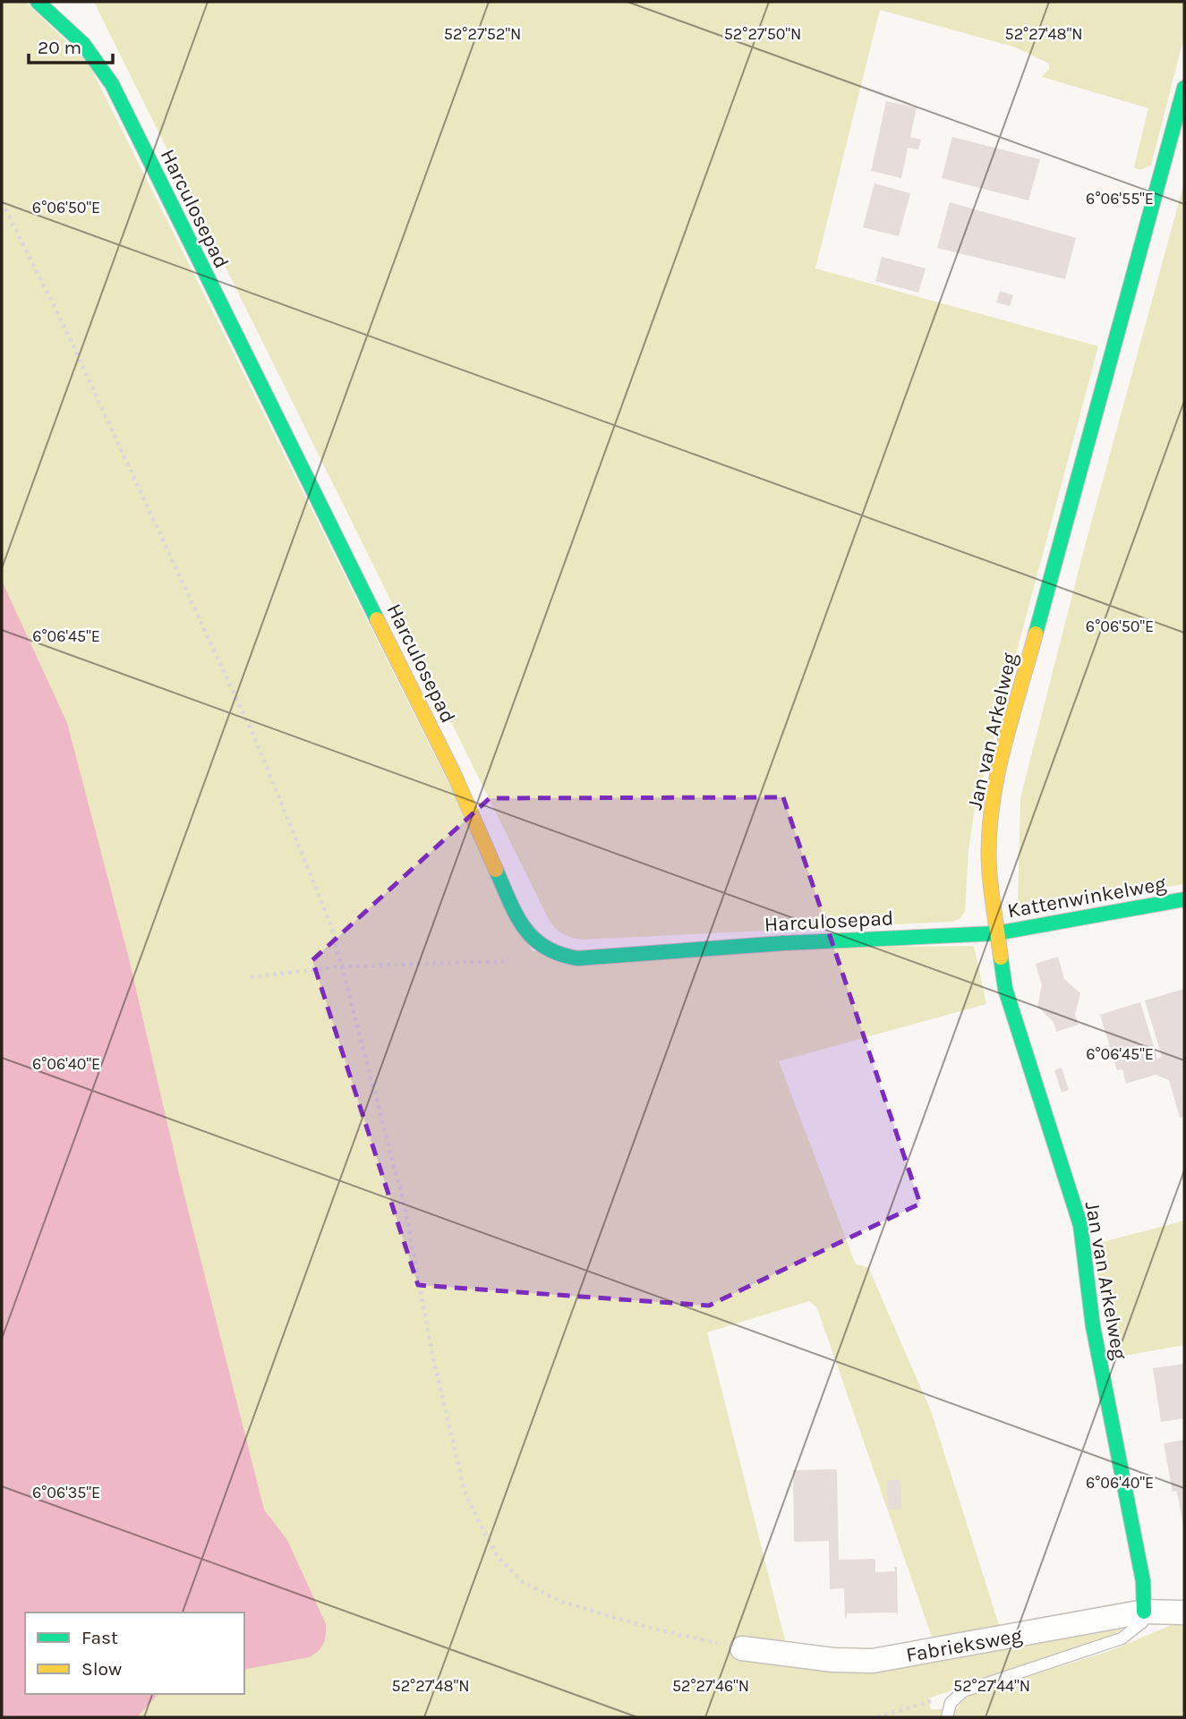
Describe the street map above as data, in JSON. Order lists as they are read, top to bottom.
{
  "streets": {
    "street": [
      "Harculosepad",
      "Jan van Arkelweg",
      "Kattenwinkelweg",
      "Fabrieksweg"
    ]
  },
  "crossings": [
    ["Harculosepad", "Jan van Arkelweg"],
    ["Harculosepad", "Kattenwinkelweg"],
    ["Jan van Arkelweg", "Kattenwinkelweg"],
    ["Jan van Arkelweg", "Fabrieksweg"]
  ],
  "legend": ["Fast", "Slow"],
  "scale_bar": "20 m",
  "coordinates": [
    "52°27'52\"N",
    "52°27'50\"N",
    "52°27'48\"N",
    "6°06'55\"E",
    "6°06'50\"E",
    "6°06'45\"E",
    "6°06'40\"E",
    "6°06'35\"E",
    "52°27'46\"N",
    "52°27'44\"N"
  ]
}
